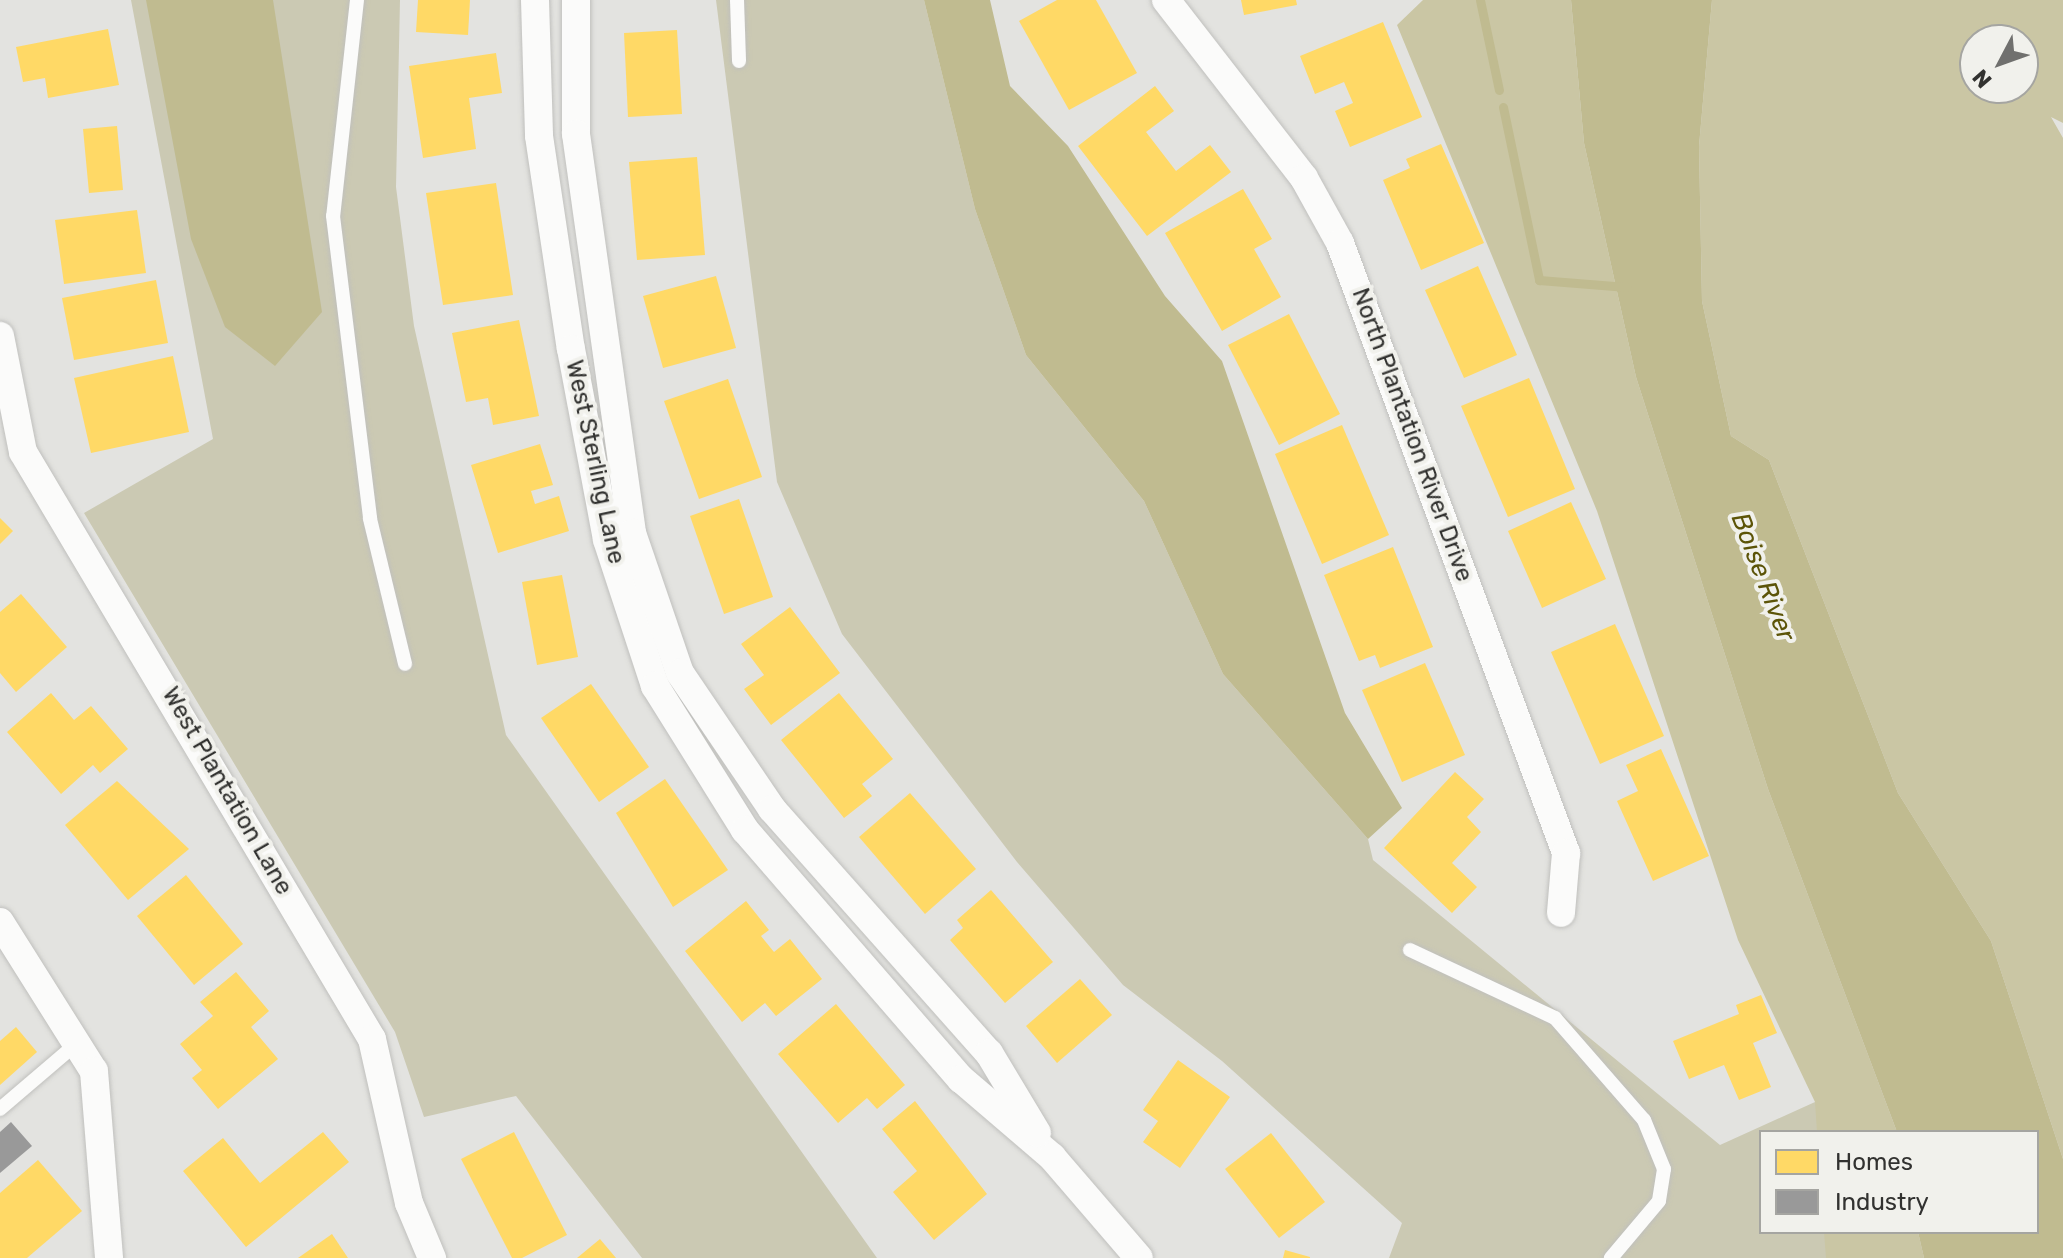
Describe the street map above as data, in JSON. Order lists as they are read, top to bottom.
{
  "streets": {
    "street": ["North Plantation River Drive", "West Sterling Lane", "West Plantation Lane"]
  },
  "water": ["Boise River"],
  "legend": ["Homes", "Industry"],
  "north": "bottom left"
}
